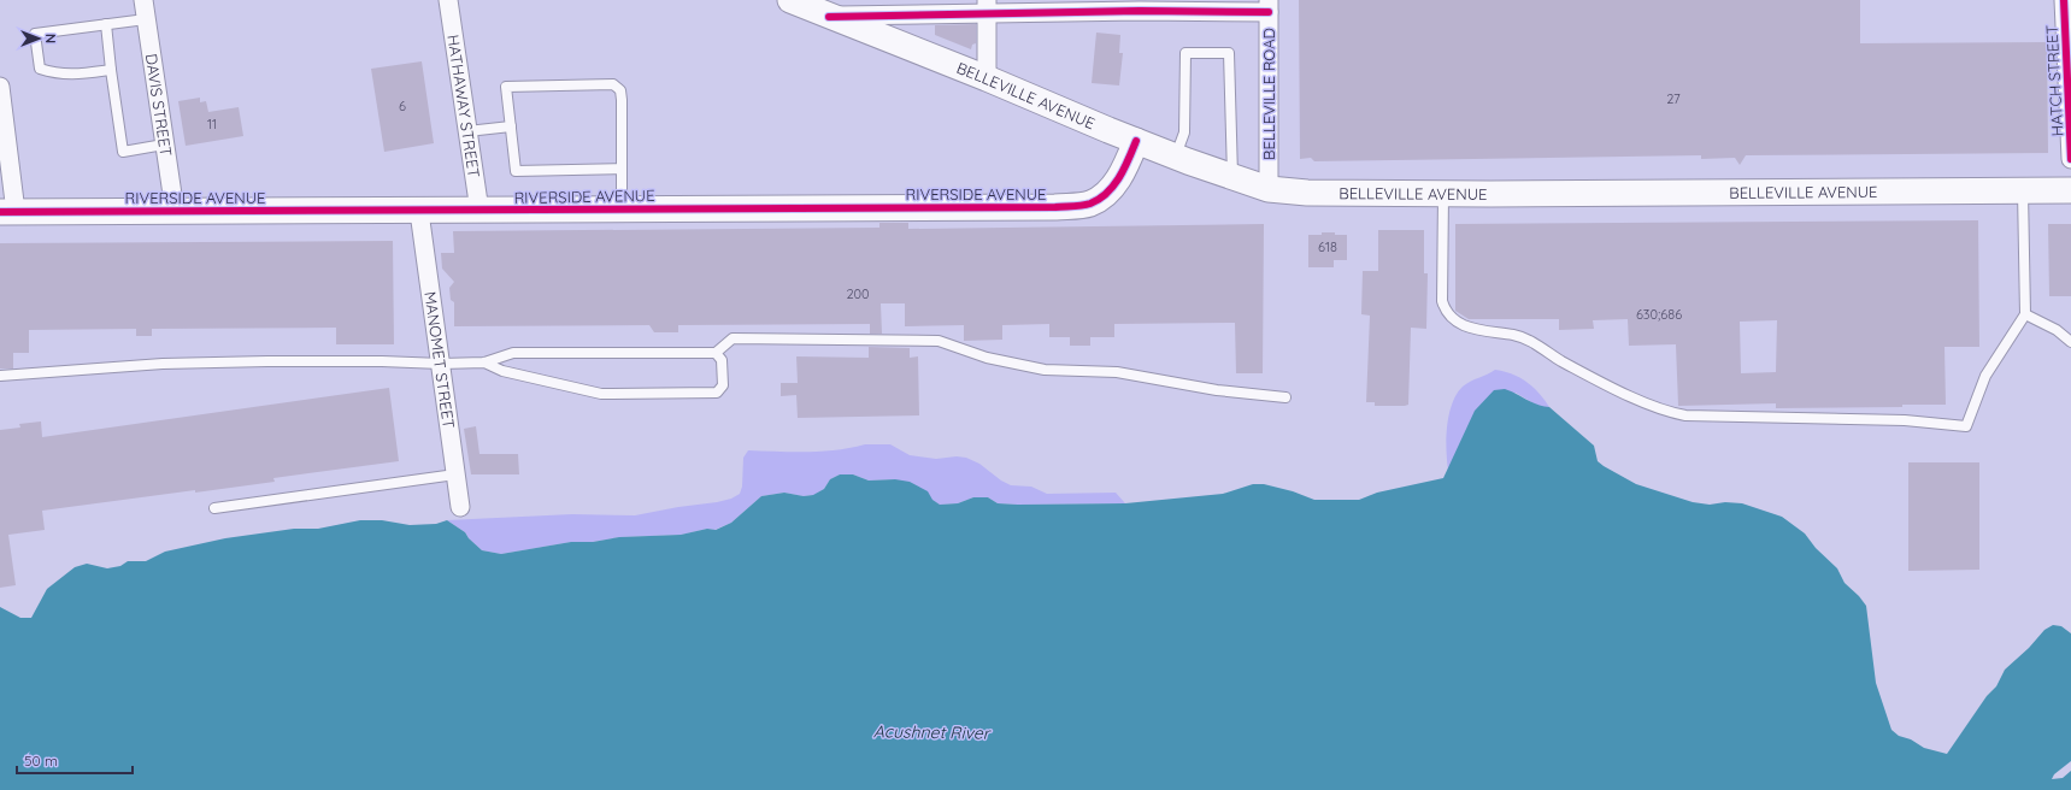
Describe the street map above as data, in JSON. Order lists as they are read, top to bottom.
{
  "streets": {
    "main road": ["BELLEVILLE AVENUE", "RIVERSIDE AVENUE"],
    "street": [
      "HATCH STREET",
      "BELLEVILLE ROAD",
      "DAVIS STREET",
      "HATHAWAY STREET",
      "MANOMET STREET"
    ]
  },
  "crossings": [
    ["BELLEVILLE ROAD", "BELLEVILLE AVENUE"],
    ["BELLEVILLE AVENUE", "RIVERSIDE AVENUE"],
    ["DAVIS STREET", "RIVERSIDE AVENUE"],
    ["HATHAWAY STREET", "RIVERSIDE AVENUE"],
    ["RIVERSIDE AVENUE", "MANOMET STREET"]
  ],
  "water": ["Acushnet River"],
  "house_numbers": [
    "27",
    "6",
    "11",
    "618",
    "200",
    "630;686"
  ],
  "scale_bar": "50 m",
  "north": "right"
}
